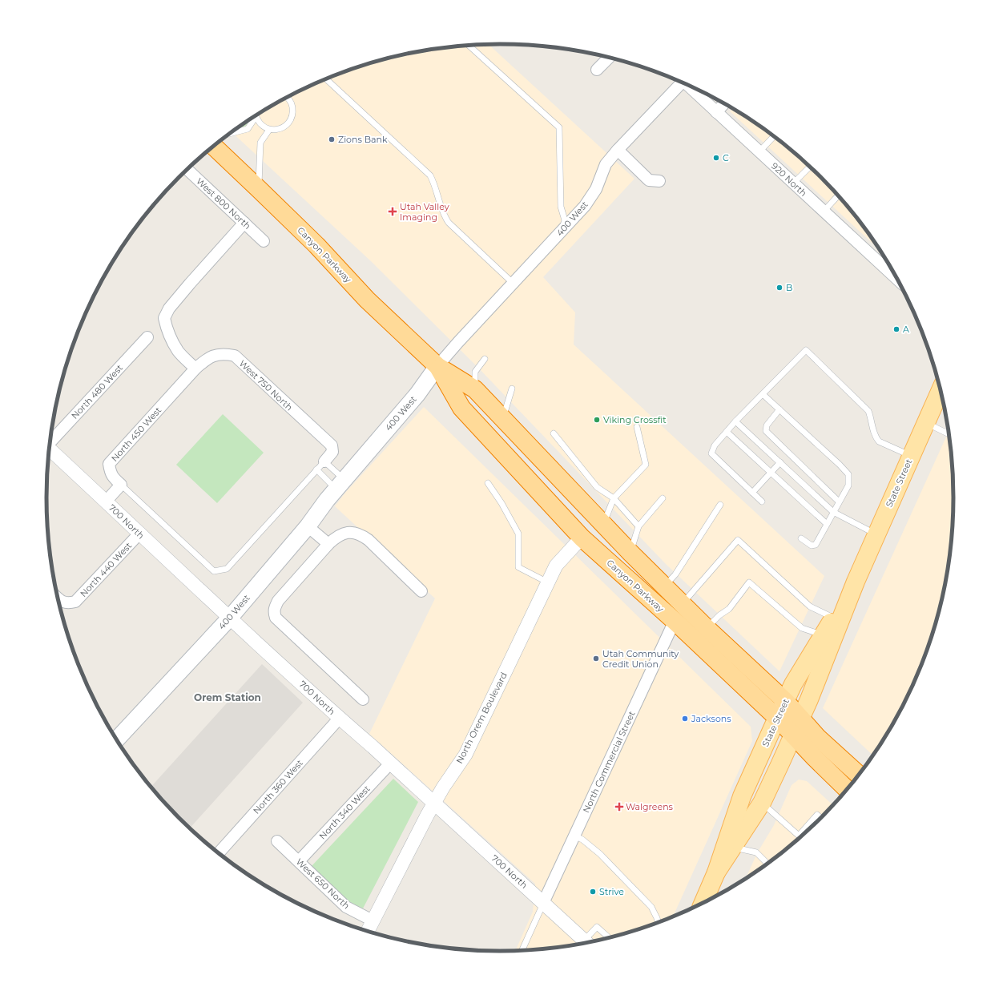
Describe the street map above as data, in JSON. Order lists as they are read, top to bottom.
{
  "streets": {
    "highway": ["Canyon Parkway"],
    "main road": ["400 West", "State Street"],
    "street": [
      "920 North",
      "West 800 North",
      "West 750 North",
      "North 480 West",
      "North 450 West",
      "700 North",
      "North 440 West",
      "North Orem Boulevard",
      "North Commercial Street",
      "North 360 West",
      "North 340 West",
      "West 650 North"
    ]
  },
  "crossings": [
    ["400 West", "Canyon Parkway"],
    ["400 West", "700 North"],
    ["Canyon Parkway", "State Street"],
    ["Canyon Parkway", "North Orem Boulevard"],
    ["Canyon Parkway", "North Commercial Street"],
    ["West 750 North", "North 450 West"],
    ["700 North", "North 440 West"],
    ["700 North", "North Orem Boulevard"],
    ["700 North", "North Commercial Street"],
    ["700 North", "North 360 West"],
    ["700 North", "North 340 West"],
    ["North Orem Boulevard", "West 650 North"],
    ["North 340 West", "West 650 North"]
  ],
  "districts": ["Orem Station"],
  "places": {
    "other": [
      "Zions Bank",
      "C",
      "B",
      "A",
      "Viking Crossfit",
      "Utah Community Credit Union",
      "Jacksons",
      "Strive"
    ],
    "health": ["Utah Valley Imaging", "Walgreens"]
  }
}
